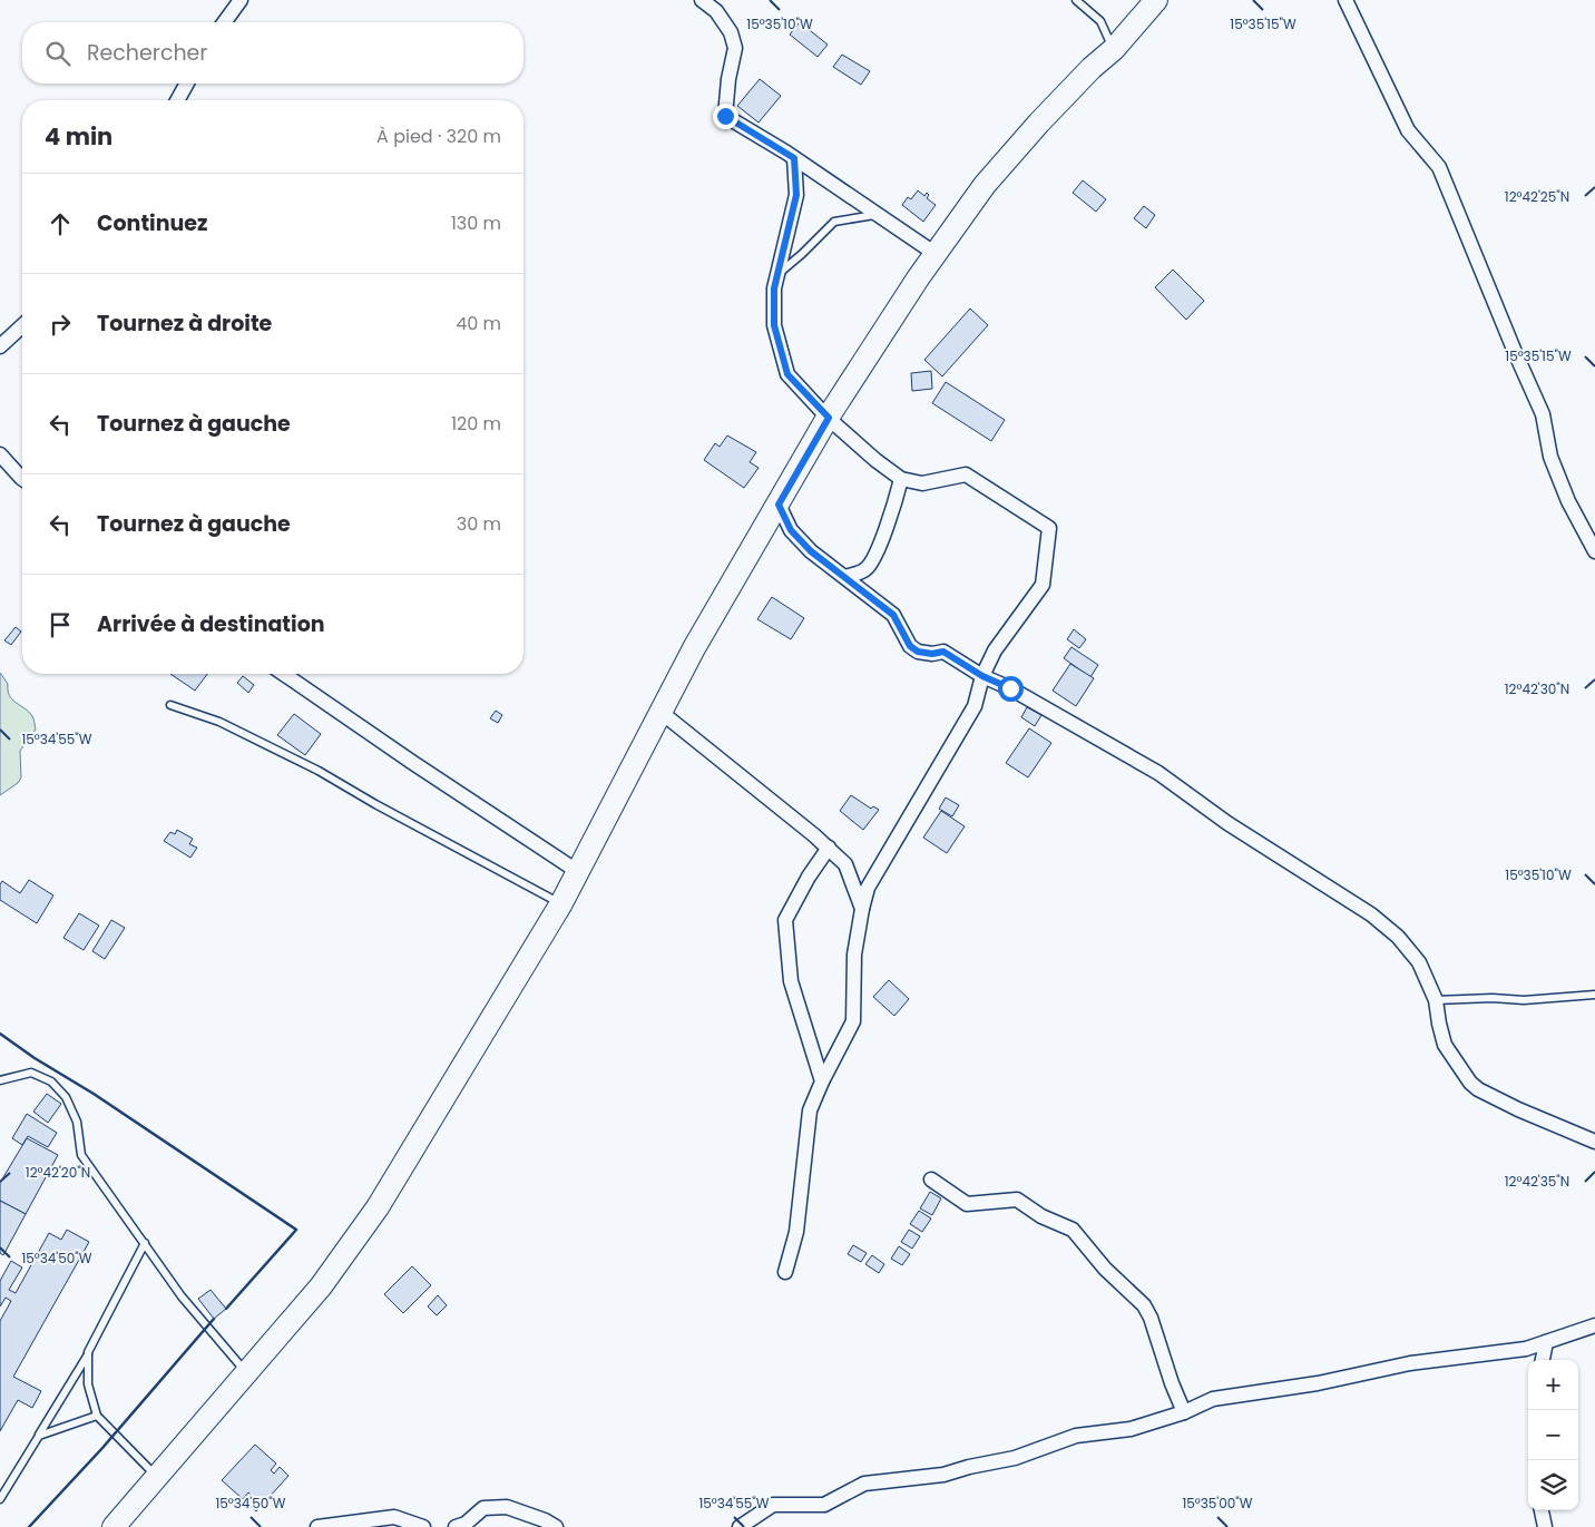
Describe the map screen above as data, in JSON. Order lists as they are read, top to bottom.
{
  "page": {
    "search": "Rechercher",
    "heading": ["4 min", "À pied · 320 m"],
    "list": [
      ["Continuez", "130 m"],
      ["Tournez à droite", "40 m"],
      ["Tournez à gauche", "120 m"],
      ["Tournez à gauche", "30 m"],
      "Arrivée à destination"
    ],
    "map_buttons": ["+", "−"]
  },
  "coordinates": [
    "15°35'10\"W",
    "15°35'15\"W",
    "12°42'25\"N",
    "12°42'30\"N",
    "15°34'55\"W",
    "12°42'20\"N",
    "12°42'35\"N",
    "15°34'50\"W",
    "15°35'00\"W"
  ]
}
